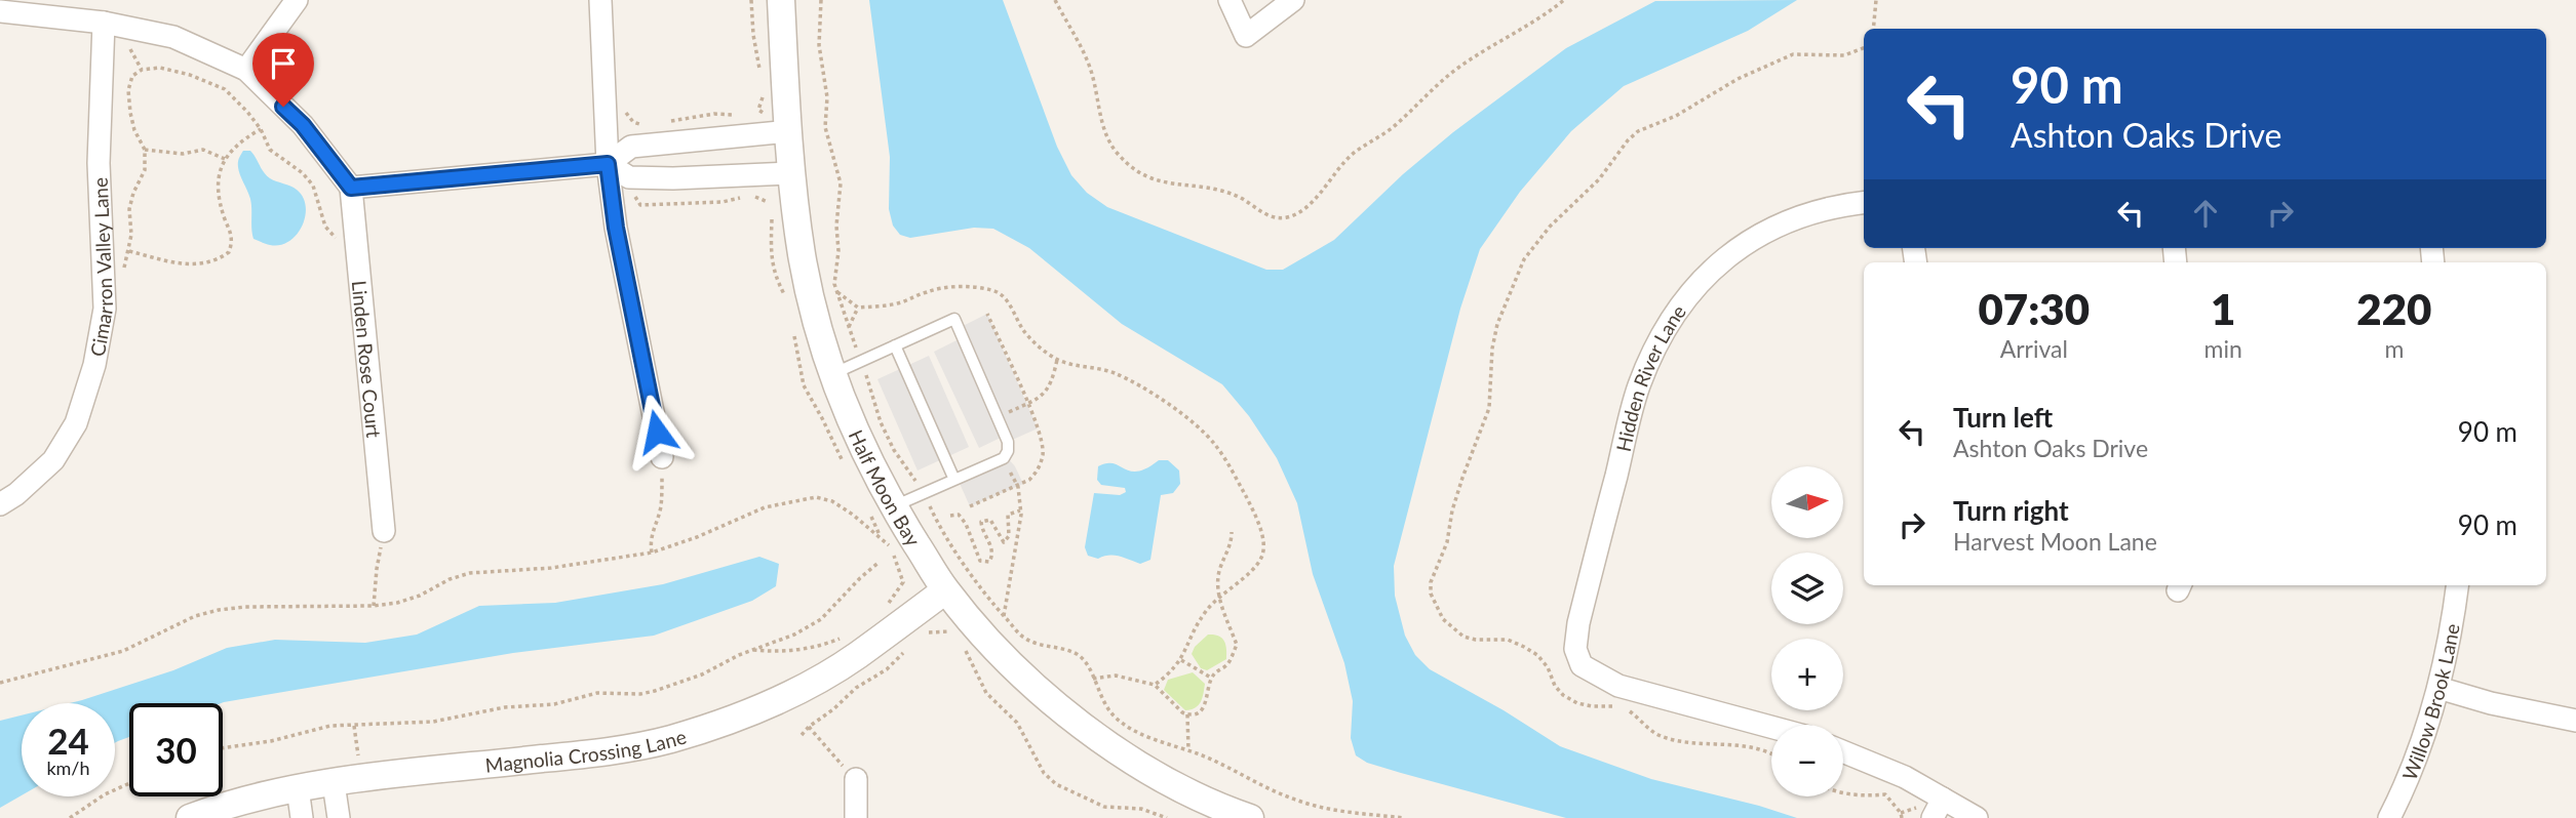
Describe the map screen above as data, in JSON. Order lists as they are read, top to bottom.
{
  "streets": {
    "street": [
      "Cimarron Valley Lane",
      "Linden Rose Court",
      "Hidden River Lane",
      "Half Moon Bay",
      "Willow Brook Lane",
      "Magnolia Crossing Lane"
    ]
  },
  "crossings": [
    ["Half Moon Bay", "Magnolia Crossing Lane"]
  ],
  "north": "right",
  "page": {
    "turn": ["90 m", "Ashton Oaks Drive"],
    "eta": [
      "07:30",
      "Arrival",
      "1",
      "min",
      "220",
      "m"
    ],
    "list": [
      {
        "name": "Turn left",
        "note": "Ashton Oaks Drive",
        "value": "90 m"
      },
      {
        "name": "Turn right",
        "note": "Harvest Moon Lane",
        "value": "90 m"
      }
    ],
    "map_buttons": ["+", "−"],
    "speed": "24 km/h",
    "limit": "30"
  }
}
